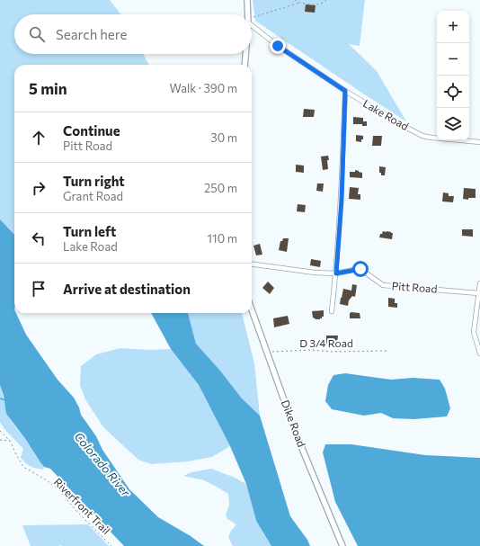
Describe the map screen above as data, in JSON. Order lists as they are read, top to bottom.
{
  "streets": {
    "street": ["Lake Road", "Pitt Road", "Dike Road"],
    "path": ["D 3/4 Road", "Riverfront Trail"]
  },
  "crossings": [
    ["D 3/4 Road", "Dike Road"]
  ],
  "water": ["Colorado River"],
  "page": {
    "map_buttons": ["+", "−"],
    "search": "Search here",
    "heading": ["5 min", "Walk · 390 m"],
    "list": [
      ["Continue", "Pitt Road", "30 m"],
      ["Turn right", "Grant Road", "250 m"],
      ["Turn left", "Lake Road", "110 m"],
      "Arrive at destination"
    ]
  }
}
